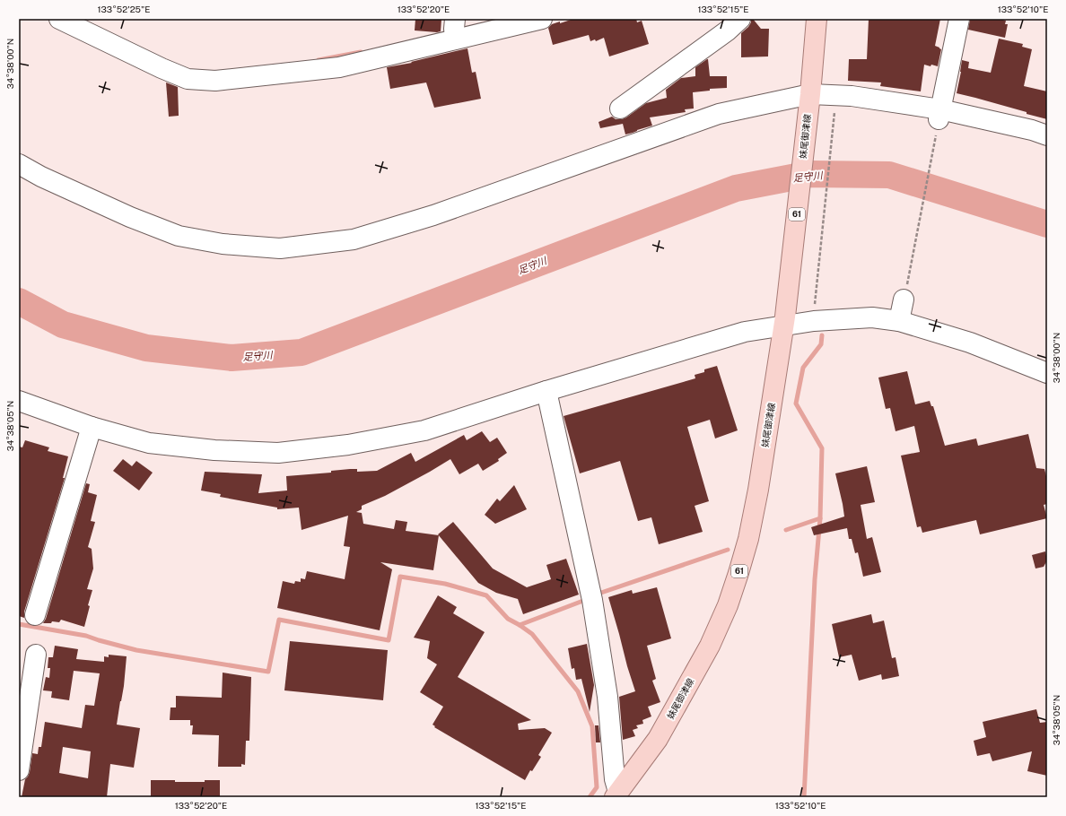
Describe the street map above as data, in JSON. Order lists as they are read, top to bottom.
{
  "streets": {
    "main road": ["妹尾御津線", "61"]
  },
  "water": ["足守川"],
  "coordinates": [
    "133°52'25\"E",
    "133°52'20\"E",
    "133°52'15\"E",
    "133°52'10\"E",
    "34°38'00\"N",
    "34°38'05\"N"
  ]
}
